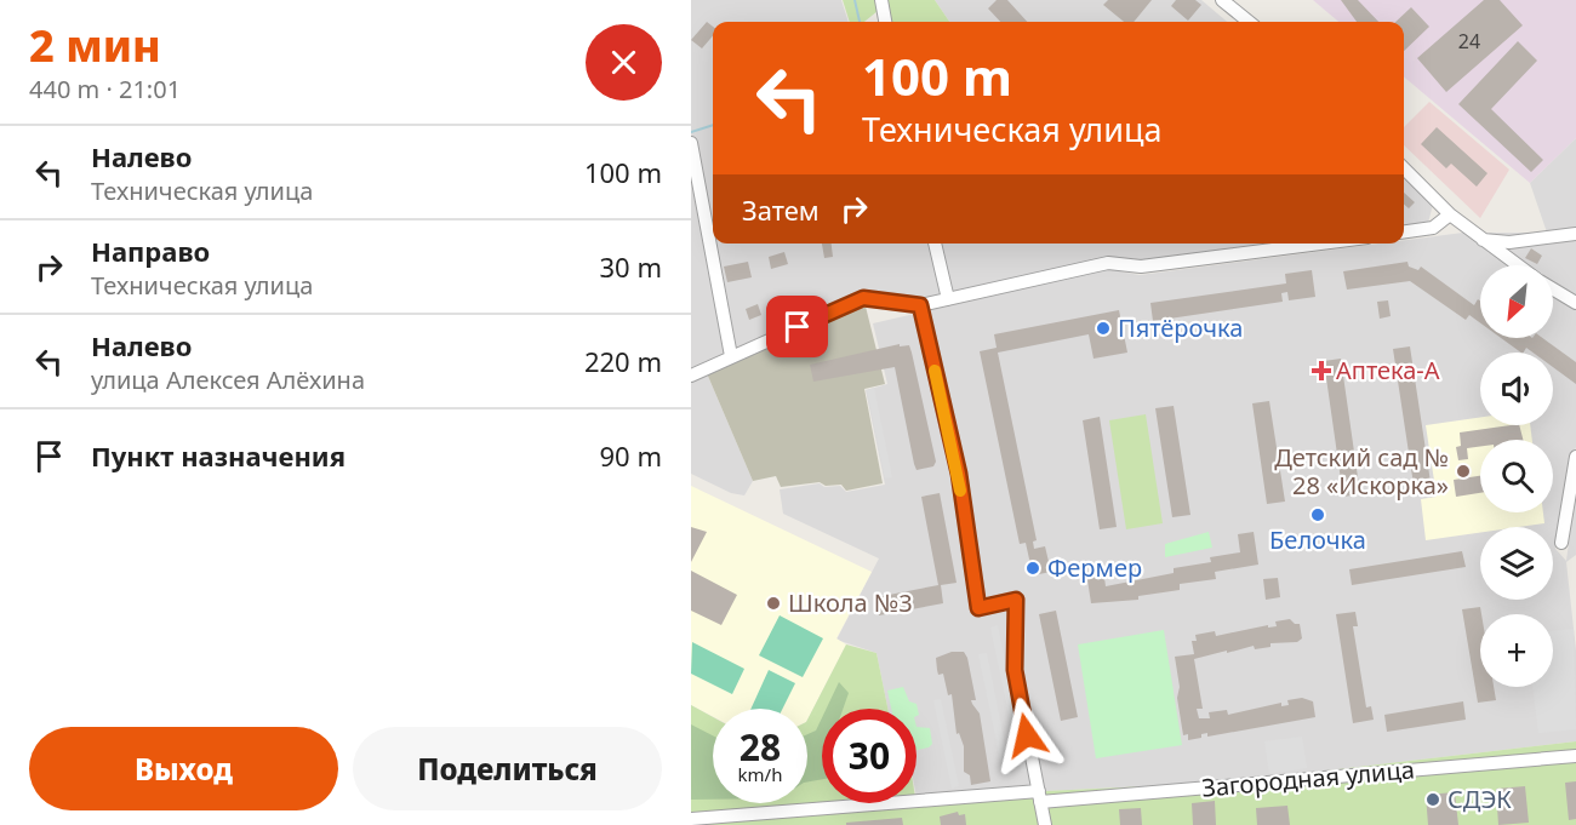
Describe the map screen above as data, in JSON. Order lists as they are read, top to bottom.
{
  "streets": {
    "street": ["Загородная улица"]
  },
  "places": {
    "other": [
      "Пятёрочка",
      "Детский сад № 28 «Искорка»",
      "Белочка",
      "Фермер",
      "Школа №3",
      "СДЭК"
    ],
    "health": ["Аптека-А"]
  },
  "house_numbers": ["24"],
  "north": "bottom left",
  "page": {
    "heading": ["2 мин", "440 m · 21:01"],
    "turn": ["100 m", "Техническая улица"],
    "list": [
      {
        "name": "Налево",
        "note": "Техническая улица",
        "value": "100 m"
      },
      {
        "name": "Направо",
        "note": "Техническая улица",
        "value": "30 m"
      },
      {
        "name": "Налево",
        "note": "улица Алексея Алёхина",
        "value": "220 m"
      },
      {
        "name": "Пункт назначения",
        "value": "90 m"
      }
    ],
    "then": "Затем",
    "map_buttons": "+",
    "speed": "28 km/h",
    "limit": "30",
    "buttons": ["Выход", "Поделиться"]
  }
}
